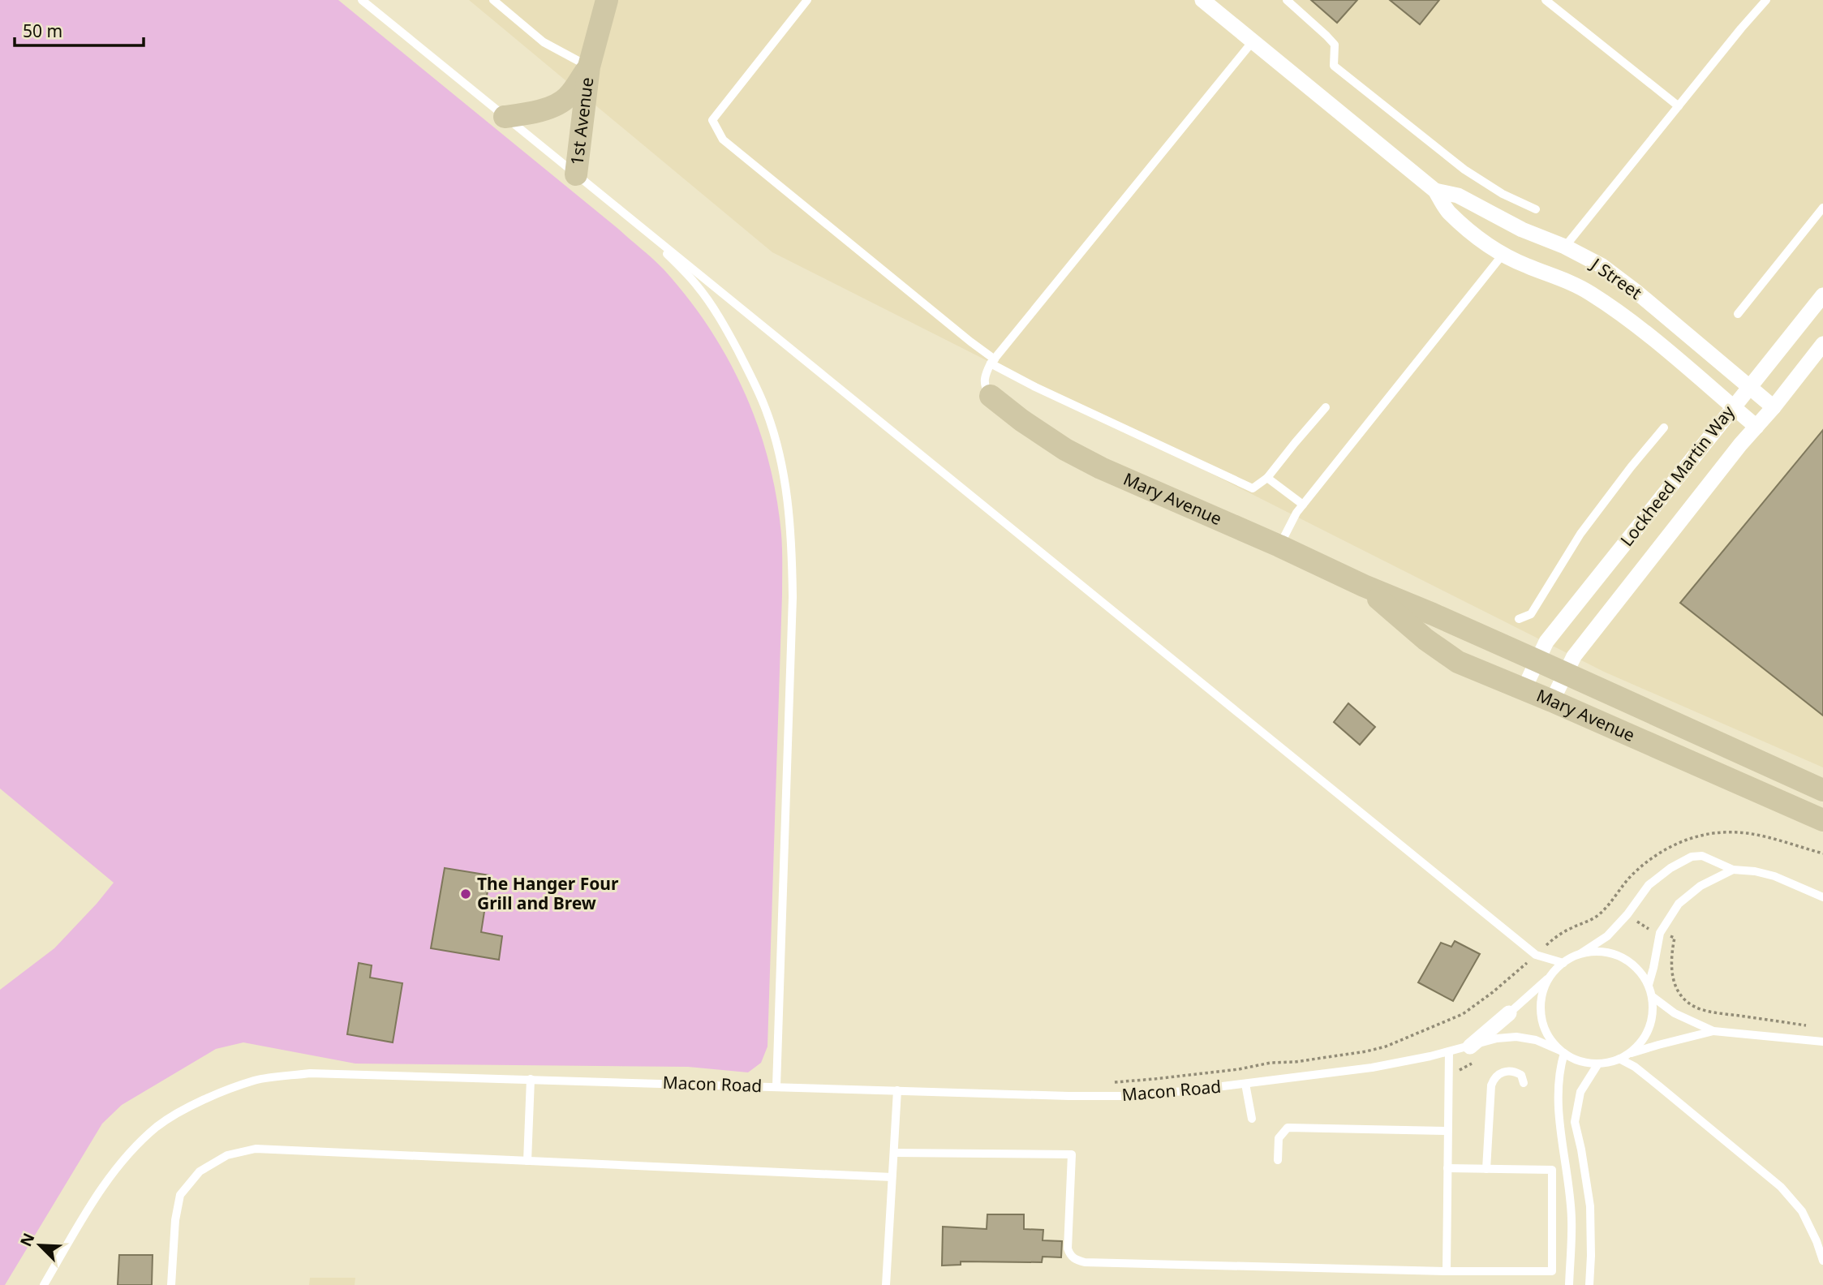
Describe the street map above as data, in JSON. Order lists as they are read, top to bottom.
{
  "streets": {
    "street": [
      "1st Avenue",
      "J Street",
      "Lockheed Martin Way",
      "Mary Avenue",
      "Macon Road"
    ]
  },
  "crossings": [
    ["J Street", "Lockheed Martin Way"],
    ["Lockheed Martin Way", "Mary Avenue"]
  ],
  "places": ["The Hanger Four Grill and Brew"],
  "scale_bar": "50 m",
  "north": "top left"
}
